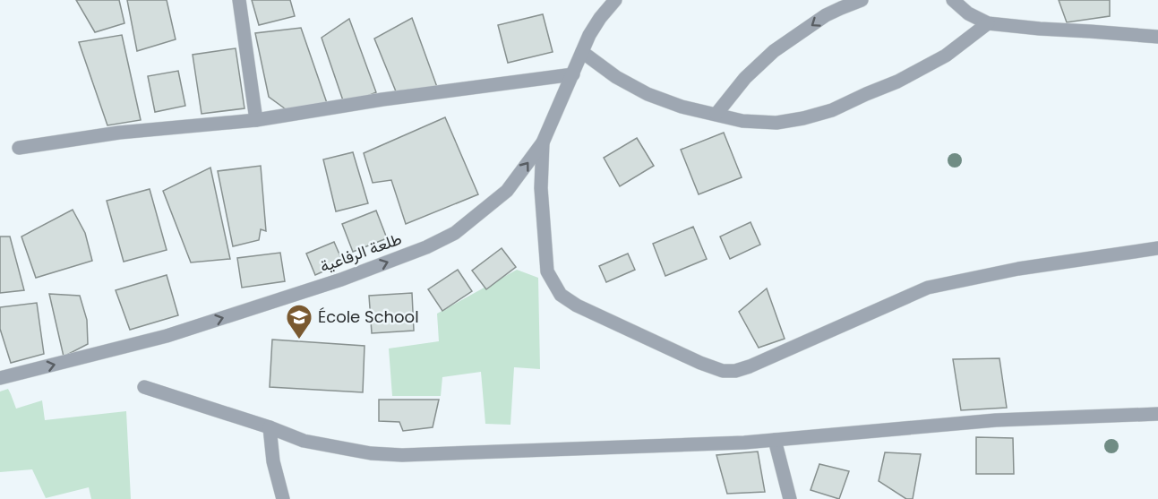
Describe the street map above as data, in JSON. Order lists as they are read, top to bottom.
{
  "streets": {
    "street": ["طلعة الرفاعية"]
  },
  "one_way": ["طلعة الرفاعية"],
  "places": {
    "school or university": ["École School"]
  }
}
